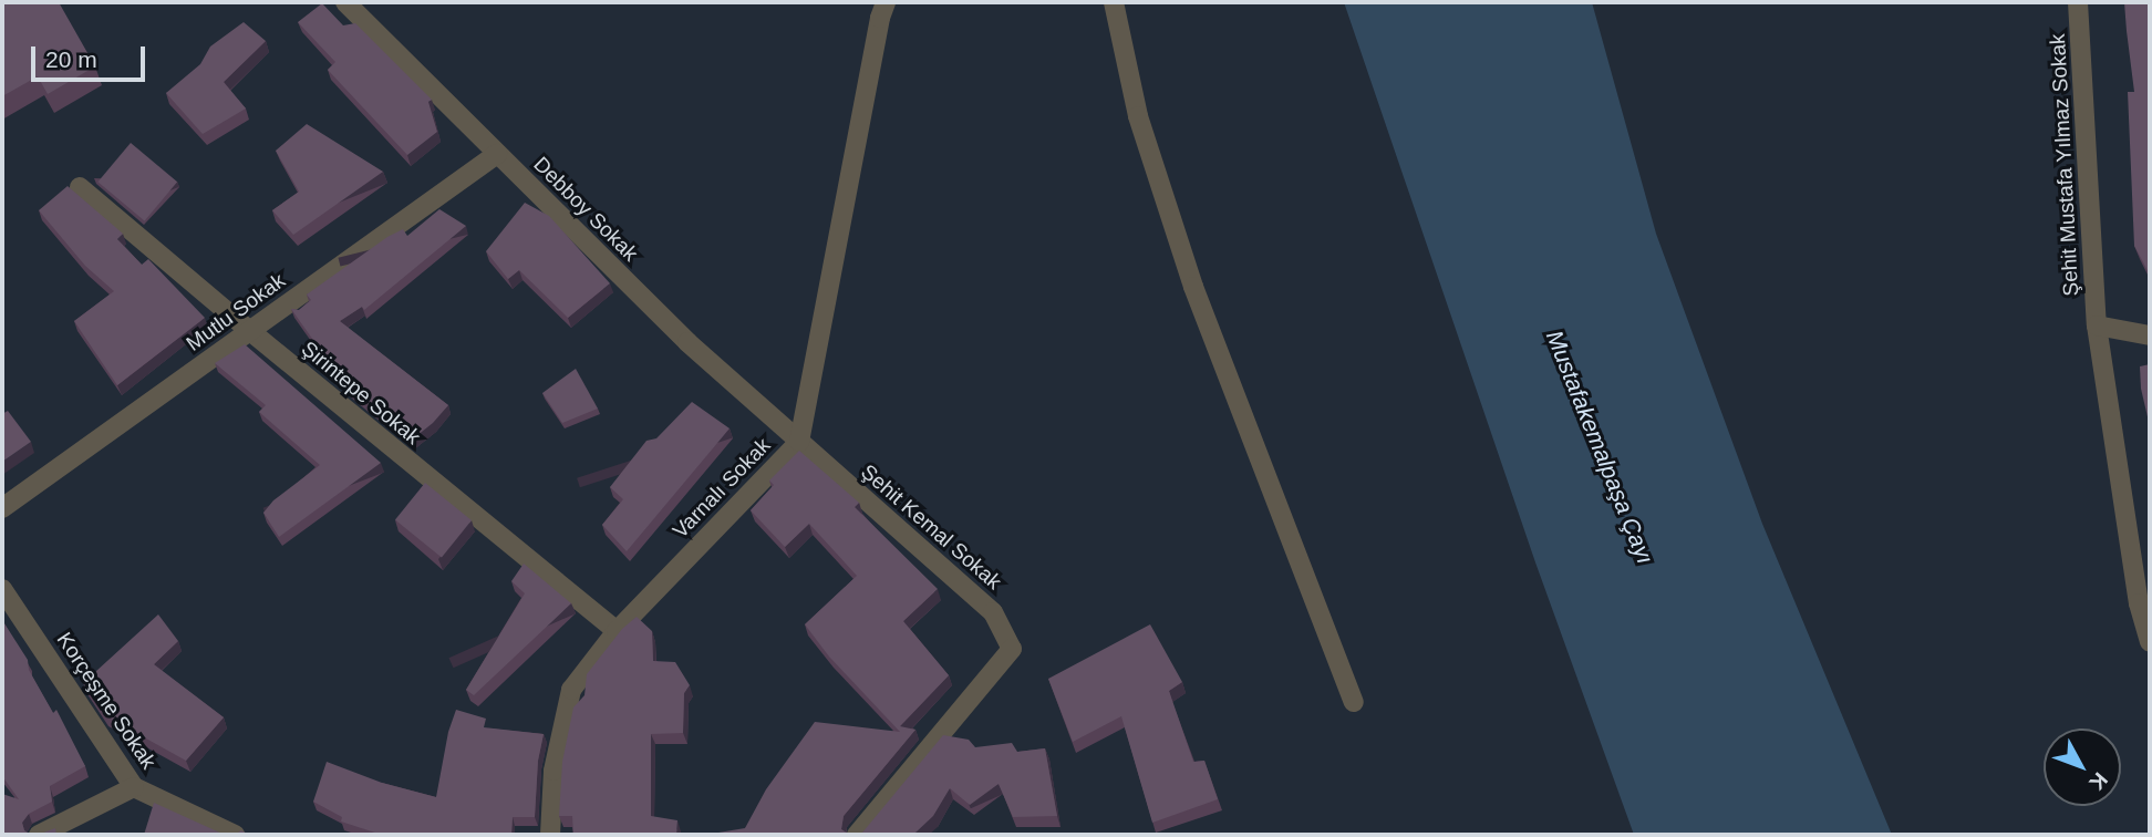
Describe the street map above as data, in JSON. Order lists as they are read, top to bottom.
{
  "streets": {
    "street": [
      "Şehit Mustafa Yılmaz Sokak",
      "Debboy Sokak",
      "Mutlu Sokak",
      "Şirintepe Sokak",
      "Varnalı Sokak",
      "Şehit Kemal Sokak",
      "Korçeşme Sokak"
    ]
  },
  "crossings": [
    ["Debboy Sokak", "Mutlu Sokak"],
    ["Debboy Sokak", "Varnalı Sokak"],
    ["Debboy Sokak", "Şehit Kemal Sokak"],
    ["Mutlu Sokak", "Şirintepe Sokak"],
    ["Şirintepe Sokak", "Varnalı Sokak"],
    ["Varnalı Sokak", "Şehit Kemal Sokak"]
  ],
  "water": ["Mustafakemalpaşa Çayı"],
  "scale_bar": "20 m",
  "north": "bottom right"
}
